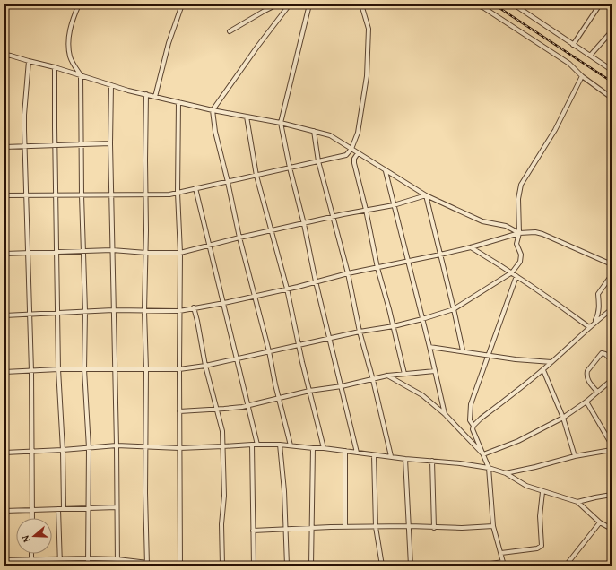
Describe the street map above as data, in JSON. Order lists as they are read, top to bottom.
{
  "north": "left"
}
